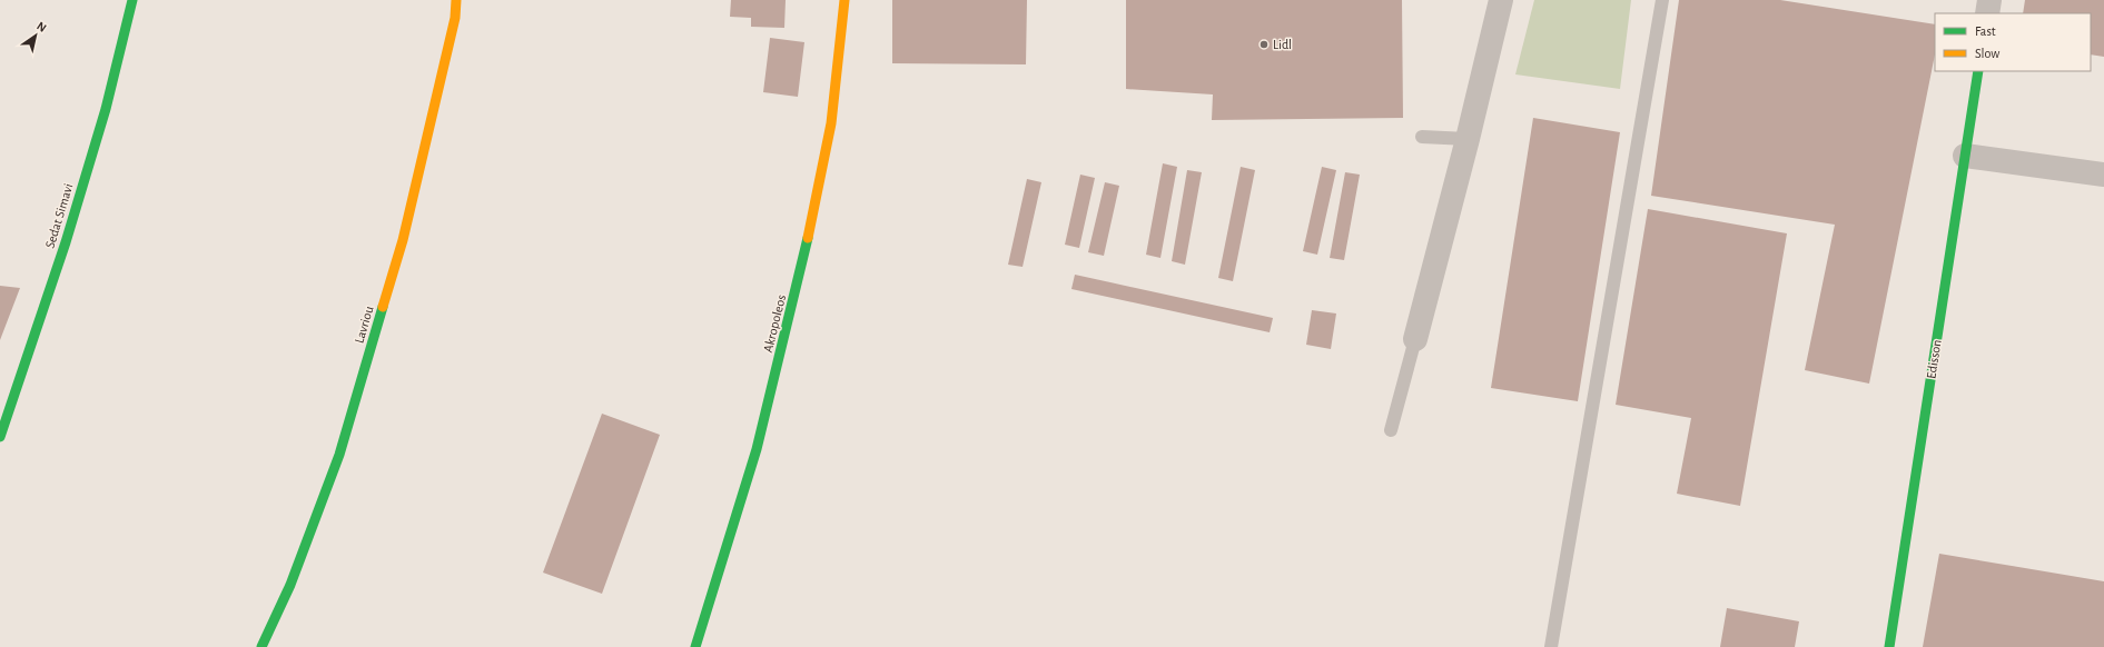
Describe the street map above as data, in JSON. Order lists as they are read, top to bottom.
{
  "streets": {
    "street": [
      "Sedat Simavi",
      "Akropoleos",
      "Lavriou",
      "Edisson"
    ]
  },
  "places": ["Lidl"],
  "legend": ["Fast", "Slow"],
  "north": "top right"
}
